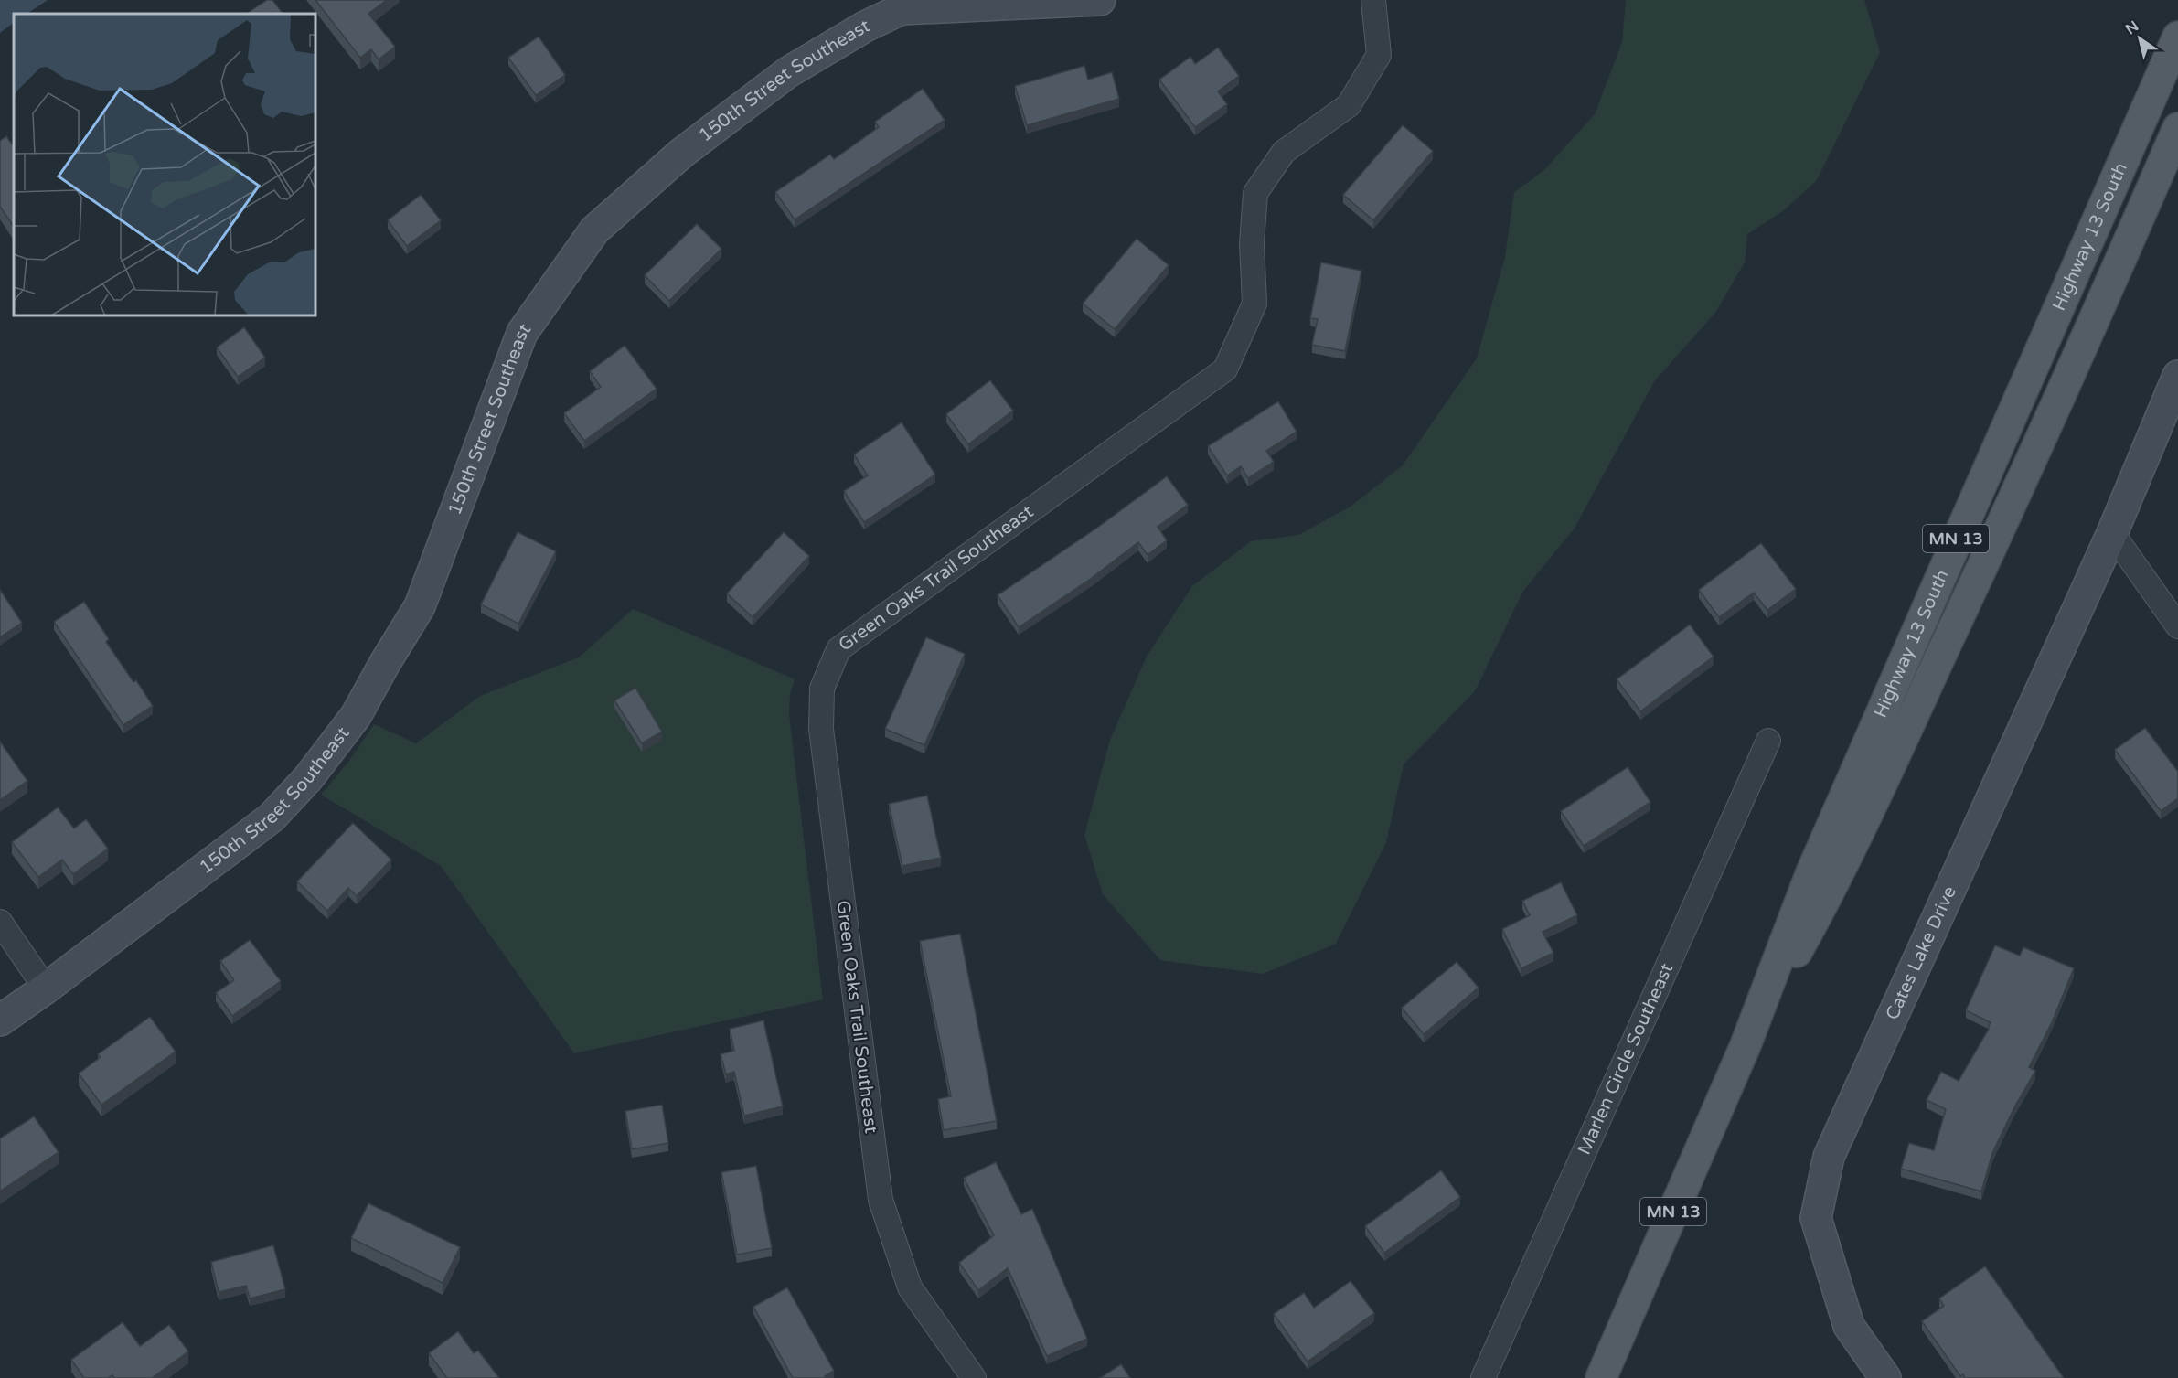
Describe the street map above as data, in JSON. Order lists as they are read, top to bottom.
{
  "streets": {
    "main road": ["Highway 13 South", "MN 13"],
    "street": [
      "150th Street Southeast",
      "Green Oaks Trail Southeast",
      "Cates Lake Drive",
      "Marlen Circle Southeast"
    ]
  },
  "north": "top left"
}
